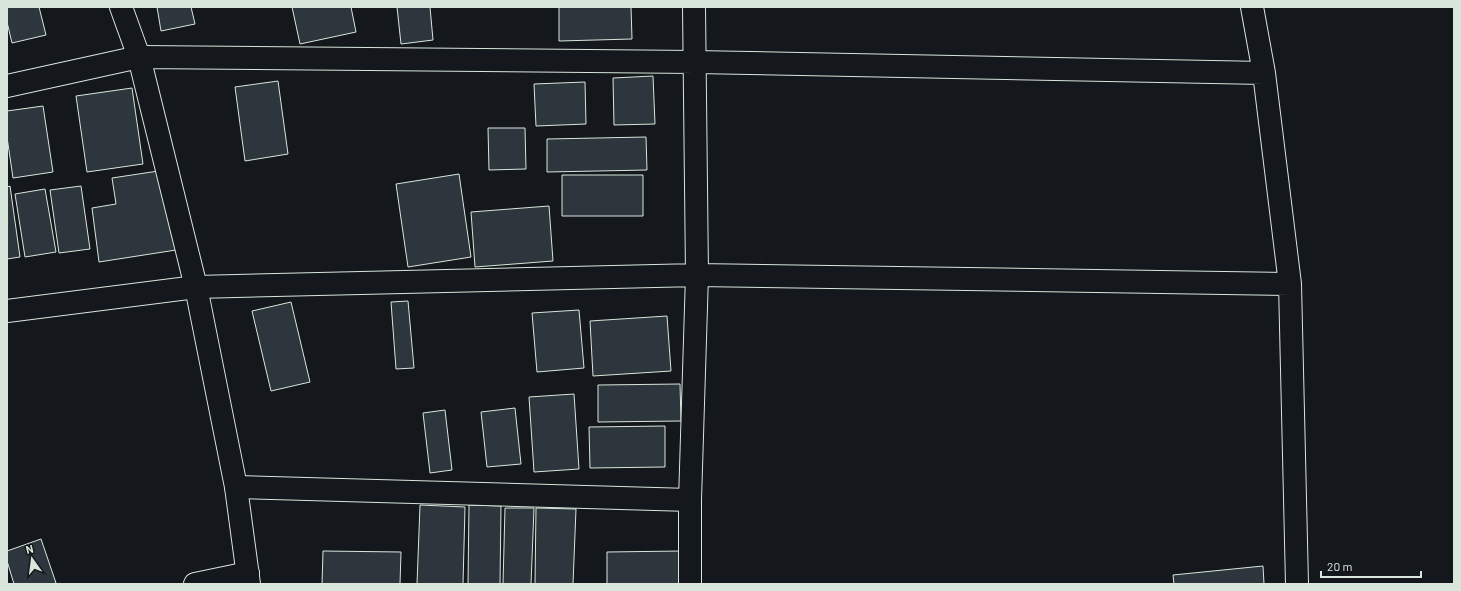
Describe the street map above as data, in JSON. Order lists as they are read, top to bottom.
{
  "scale_bar": "20 m",
  "north": "top"
}
